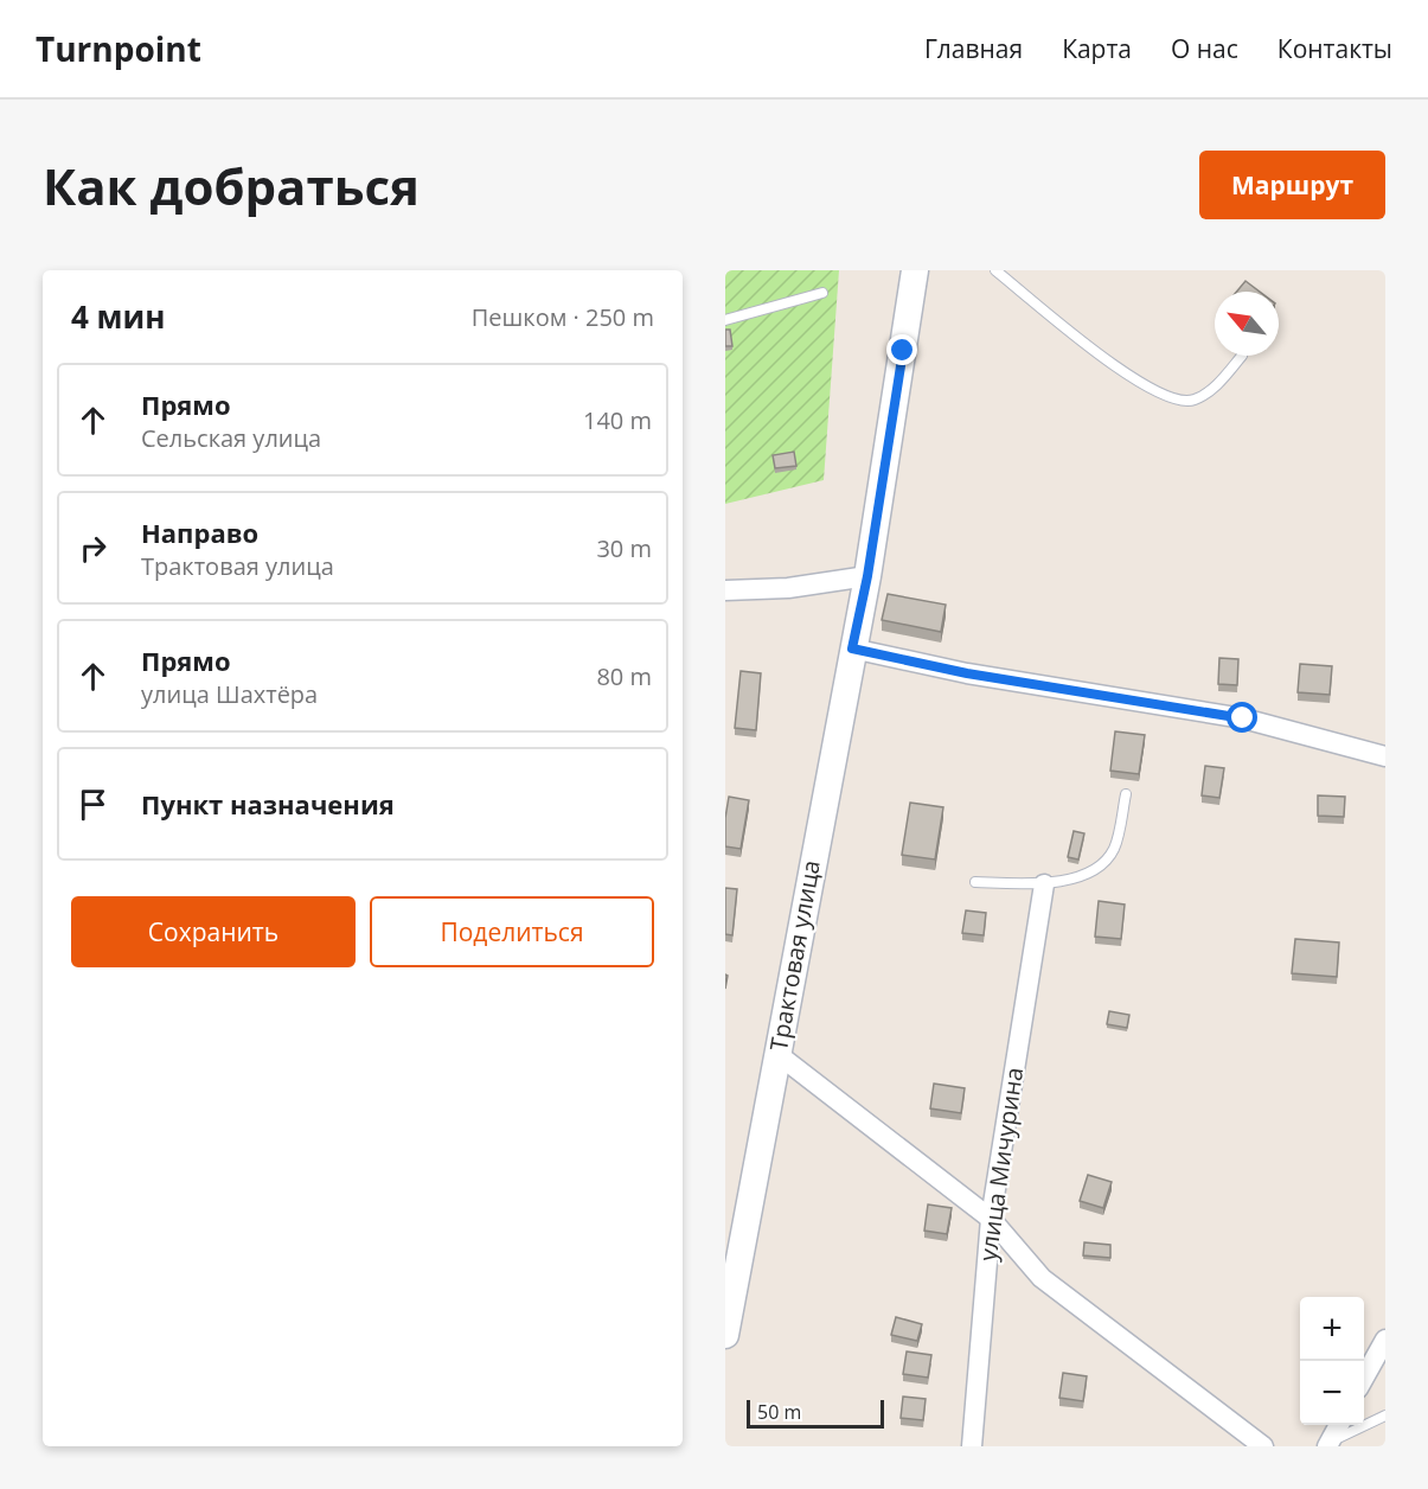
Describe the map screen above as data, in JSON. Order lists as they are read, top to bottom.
{
  "streets": {
    "main road": ["Трактовая улица"],
    "street": ["улица Мичурина"]
  },
  "scale_bar": "50 m",
  "north": "top left",
  "page": {
    "header": "Turnpoint",
    "nav": [
      "Главная",
      "Карта",
      "О нас",
      "Контакты"
    ],
    "buttons": [
      "Маршрут",
      ["Сохранить", "Поделиться"]
    ],
    "title": "Как добраться",
    "heading": ["4 мин", "Пешком · 250 m"],
    "list": [
      ["Прямо", "Сельская улица", "140 m"],
      ["Направо", "Трактовая улица", "30 m"],
      ["Прямо", "улица Шахтёра", "80 m"],
      "Пункт назначения"
    ],
    "map_buttons": ["+", "−"],
    "scale": "50 m"
  }
}
